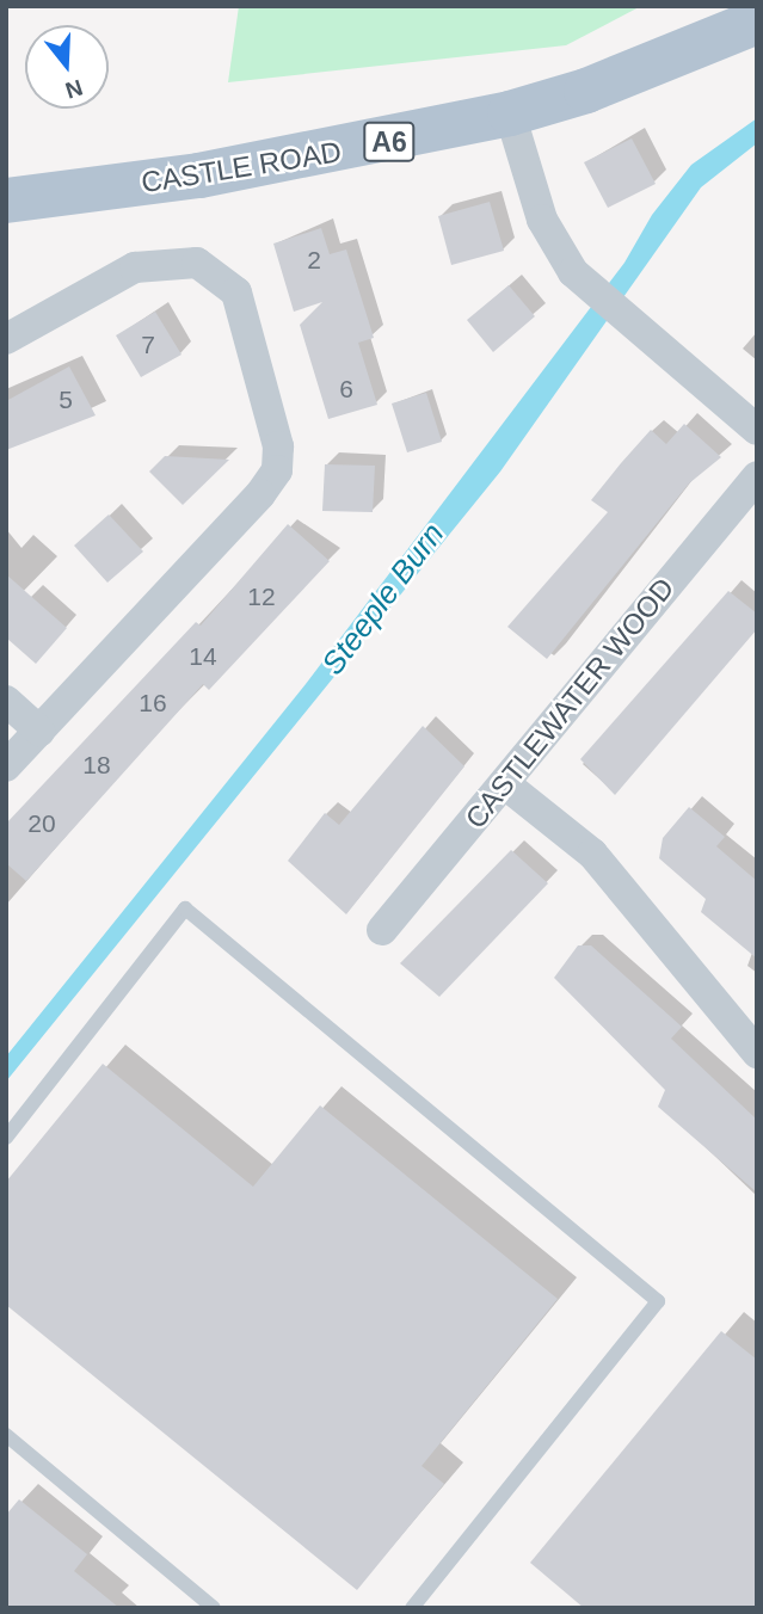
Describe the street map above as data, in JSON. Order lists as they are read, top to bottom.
{
  "streets": {
    "main road": ["A6", "CASTLE ROAD"],
    "street": ["CASTLEWATER WOOD"]
  },
  "water": ["Steeple Burn"],
  "house_numbers": [
    "2",
    "7",
    "6",
    "5",
    "12",
    "14",
    "16",
    "18",
    "20"
  ],
  "north": "bottom"
}
